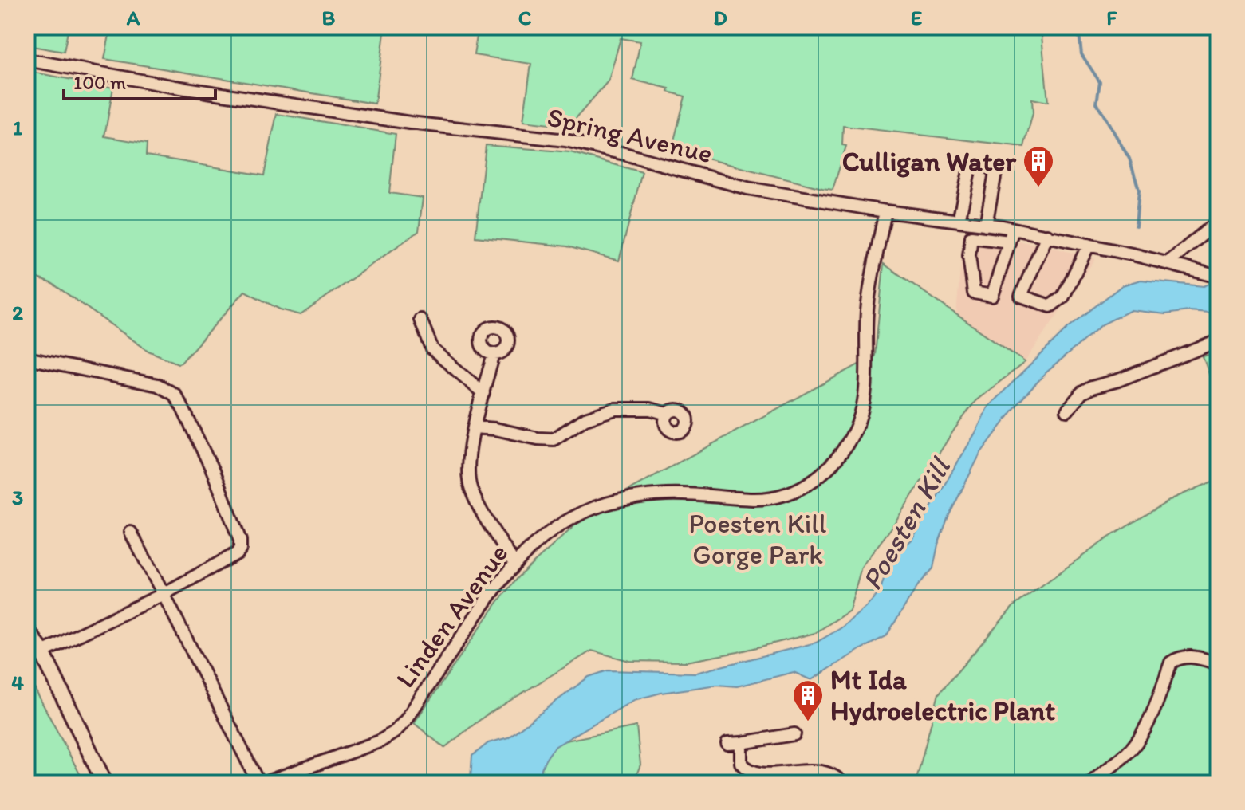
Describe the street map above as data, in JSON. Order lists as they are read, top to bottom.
{
  "streets": {
    "street": ["Spring Avenue", "Linden Avenue"]
  },
  "crossings": [
    ["Spring Avenue", "Linden Avenue"]
  ],
  "water": ["Poesten Kill"],
  "parks": ["Poesten Kill Gorge Park"],
  "places": {
    "building": ["Culligan Water", "Mt Ida Hydroelectric Plant"]
  },
  "scale_bar": "100 m",
  "grid": {
    "columns": [
      "A",
      "B",
      "C",
      "D",
      "E",
      "F"
    ],
    "rows": [
      "1",
      "2",
      "3",
      "4"
    ]
  }
}
